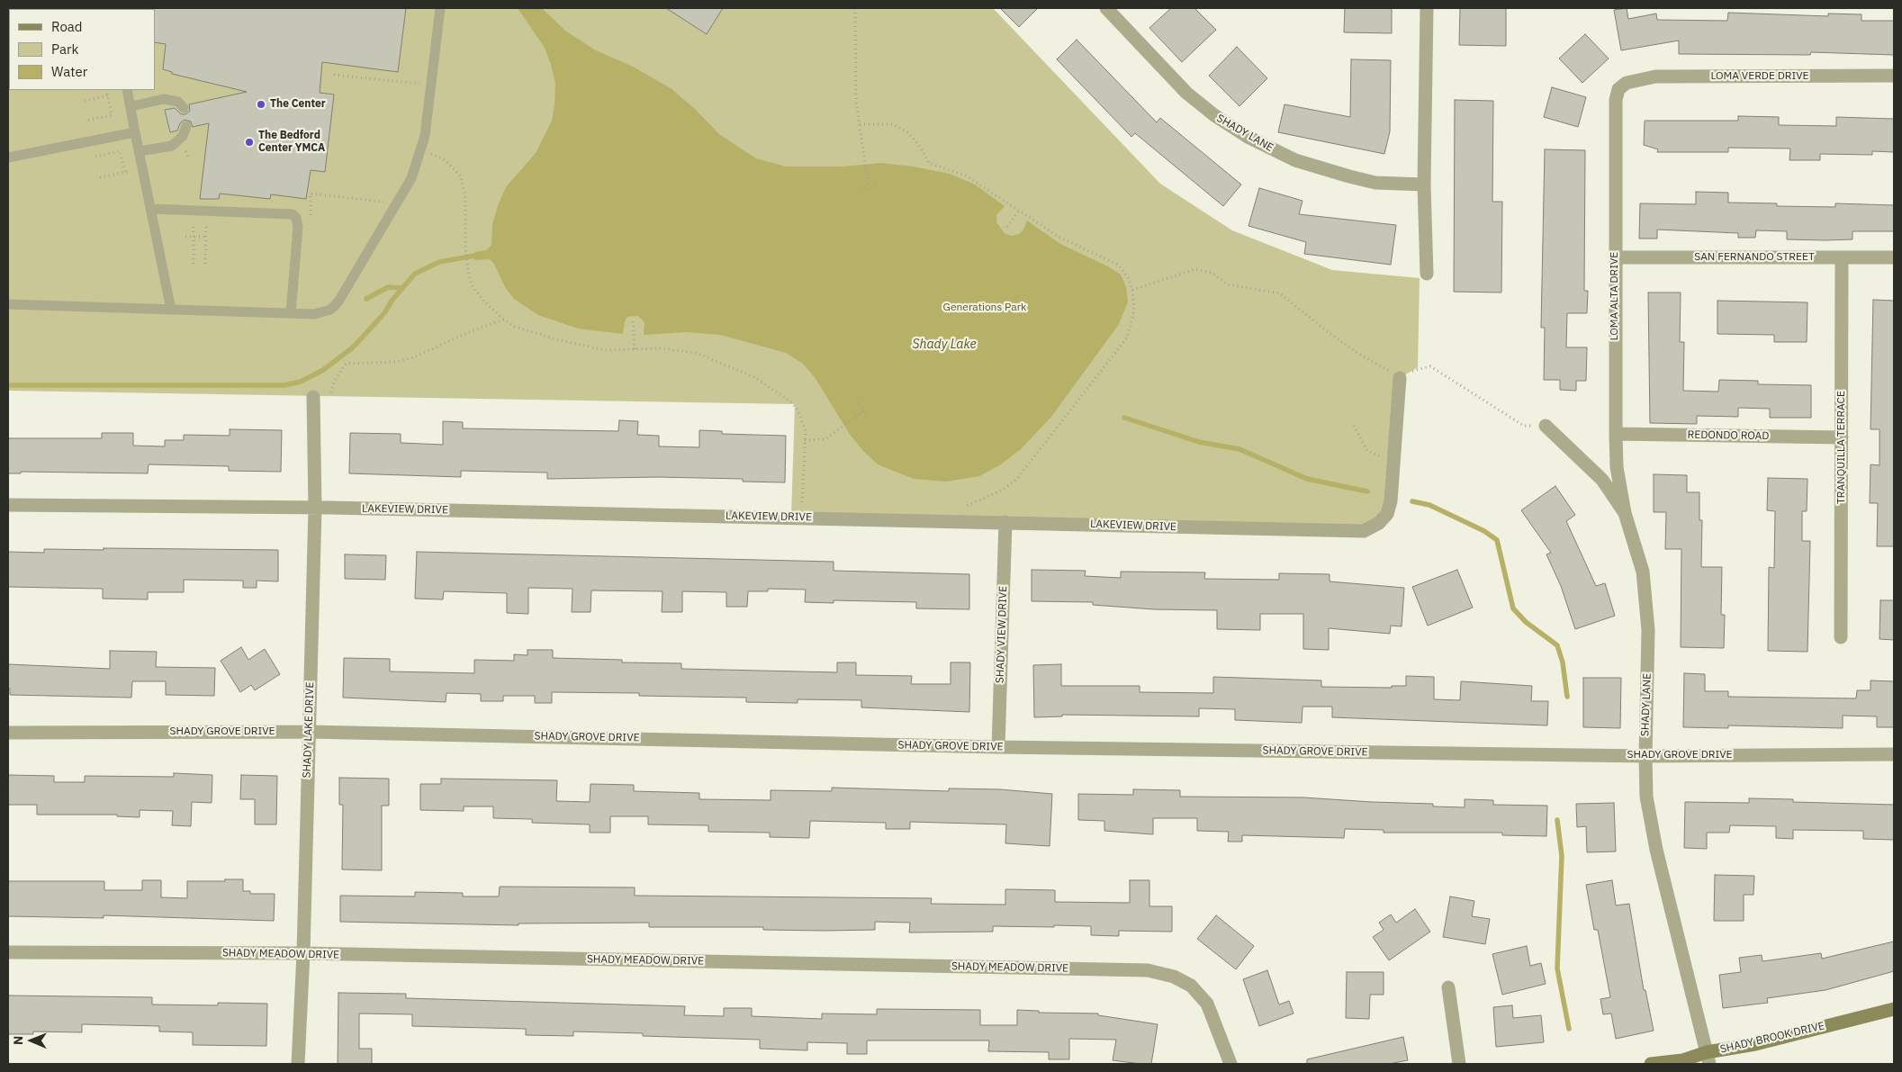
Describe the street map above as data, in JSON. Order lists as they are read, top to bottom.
{
  "streets": {
    "street": [
      "LOMA VERDE DRIVE",
      "SHADY LANE",
      "SAN FERNANDO STREET",
      "LOMA ALTA DRIVE",
      "REDONDO ROAD",
      "TRANQUILLA TERRACE",
      "LAKEVIEW DRIVE",
      "SHADY VIEW DRIVE",
      "SHADY LAKE DRIVE",
      "SHADY GROVE DRIVE",
      "SHADY MEADOW DRIVE",
      "SHADY BROOK DRIVE"
    ]
  },
  "crossings": [
    ["LOMA VERDE DRIVE", "LOMA ALTA DRIVE"],
    ["SHADY LANE", "LOMA ALTA DRIVE"],
    ["SHADY LANE", "SHADY GROVE DRIVE"],
    ["SHADY LANE", "SHADY BROOK DRIVE"],
    ["SAN FERNANDO STREET", "LOMA ALTA DRIVE"],
    ["SAN FERNANDO STREET", "TRANQUILLA TERRACE"],
    ["LOMA ALTA DRIVE", "REDONDO ROAD"],
    ["REDONDO ROAD", "TRANQUILLA TERRACE"],
    ["LAKEVIEW DRIVE", "SHADY VIEW DRIVE"],
    ["LAKEVIEW DRIVE", "SHADY LAKE DRIVE"],
    ["SHADY VIEW DRIVE", "SHADY GROVE DRIVE"],
    ["SHADY LAKE DRIVE", "SHADY GROVE DRIVE"],
    ["SHADY LAKE DRIVE", "SHADY MEADOW DRIVE"]
  ],
  "water": ["Shady Lake"],
  "parks": ["Generations Park"],
  "places": ["The Center", "The Bedford Center YMCA"],
  "legend": ["Road", "Park", "Water"],
  "north": "left"
}
